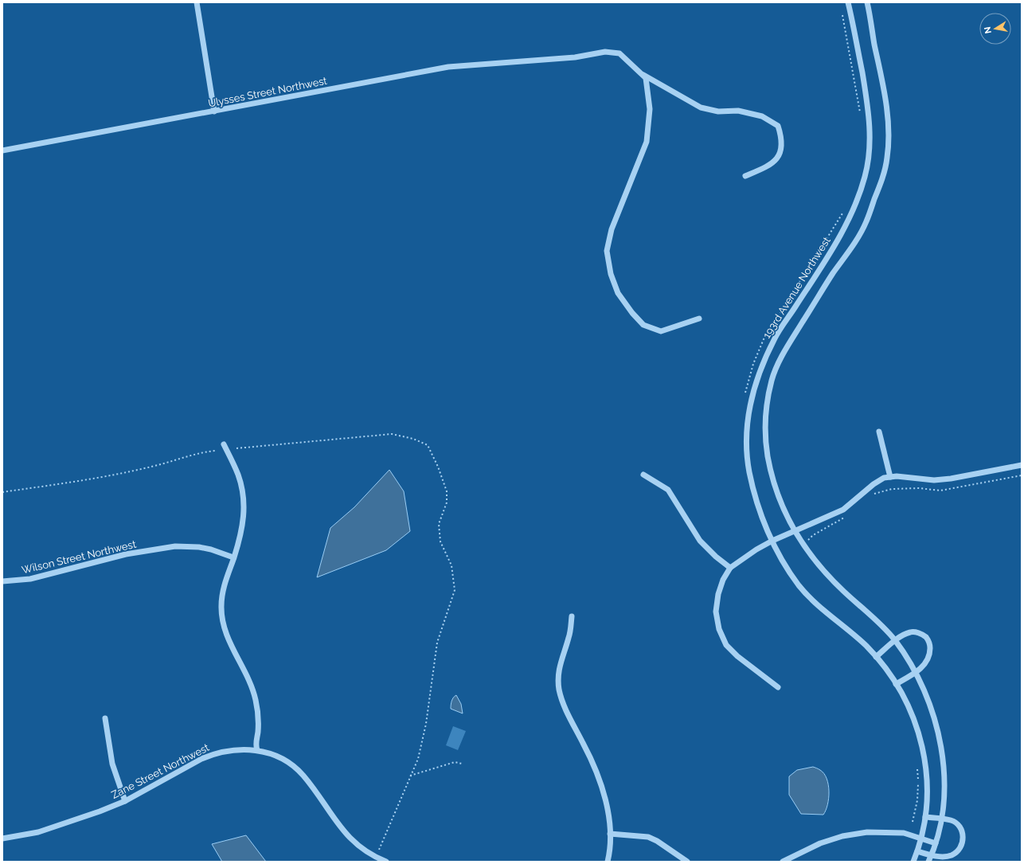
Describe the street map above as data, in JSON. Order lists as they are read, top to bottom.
{
  "streets": {
    "street": [
      "Ulysses Street Northwest",
      "193rd Avenue Northwest",
      "Wilson Street Northwest",
      "Zane Street Northwest"
    ]
  },
  "north": "left"
}
